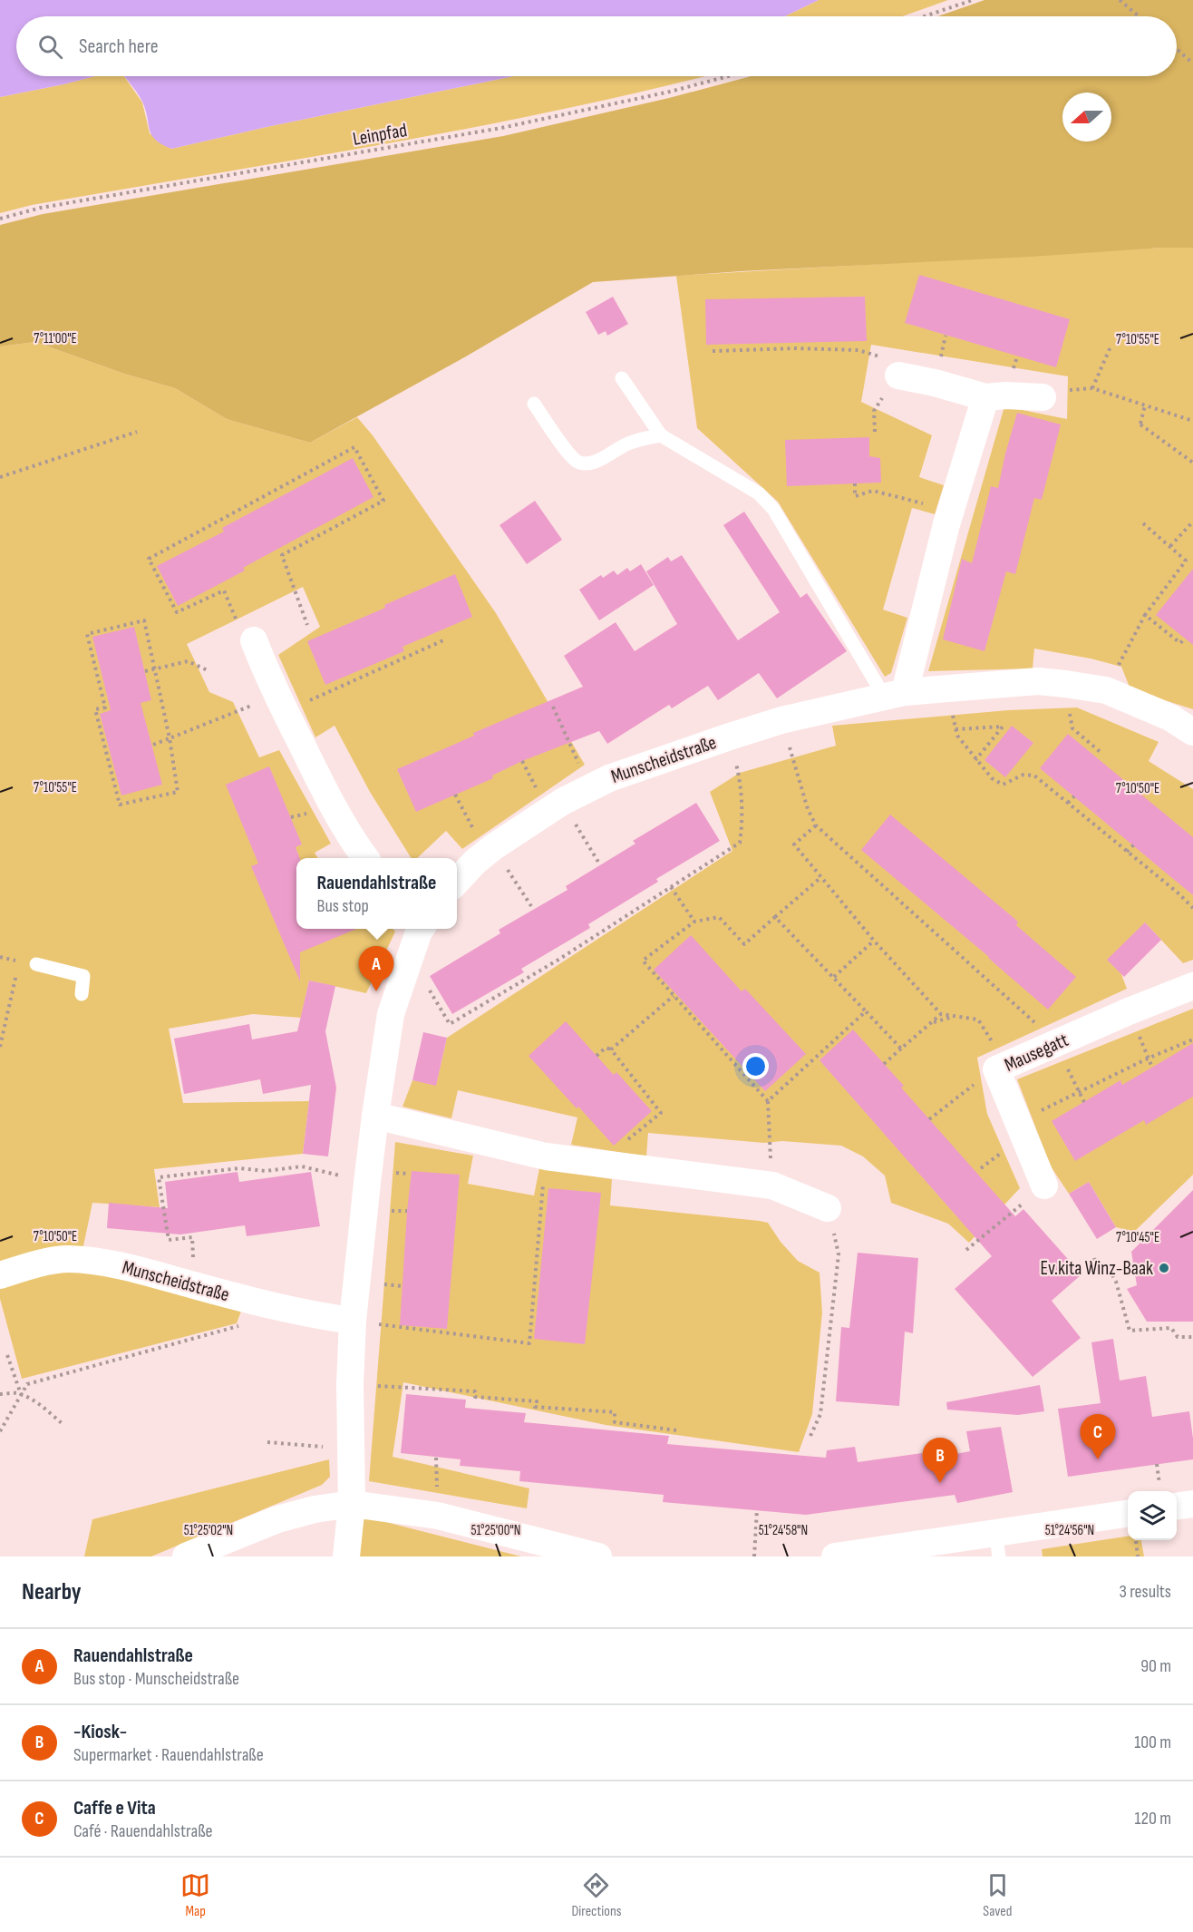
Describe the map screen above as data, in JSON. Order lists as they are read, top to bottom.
{
  "streets": {
    "street": ["Munscheidstraße", "Mausegatt"],
    "path": ["Leinpfad"]
  },
  "places": ["Ev.kita Winz-Baak"],
  "north": "left",
  "page": {
    "search": "Search here",
    "popup": ["Rauendahlstraße", "Bus stop"],
    "pins": ["A", "C", "B"],
    "heading": ["Nearby", "3 results"],
    "list": [
      {
        "mark": "A",
        "name": "Rauendahlstraße",
        "note": "Bus stop · Munscheidstraße",
        "value": "90 m"
      },
      {
        "mark": "B",
        "name": "-Kiosk-",
        "note": "Supermarket · Rauendahlstraße",
        "value": "100 m"
      },
      {
        "mark": "C",
        "name": "Caffe e Vita",
        "note": "Café · Rauendahlstraße",
        "value": "120 m"
      }
    ],
    "nav": ["Map", "Directions", "Saved"]
  },
  "coordinates": [
    "7°11'00\"E",
    "7°10'55\"E",
    "7°10'50\"E",
    "7°10'45\"E",
    "51°25'02\"N",
    "51°25'00\"N",
    "51°24'58\"N",
    "51°24'56\"N"
  ]
}
